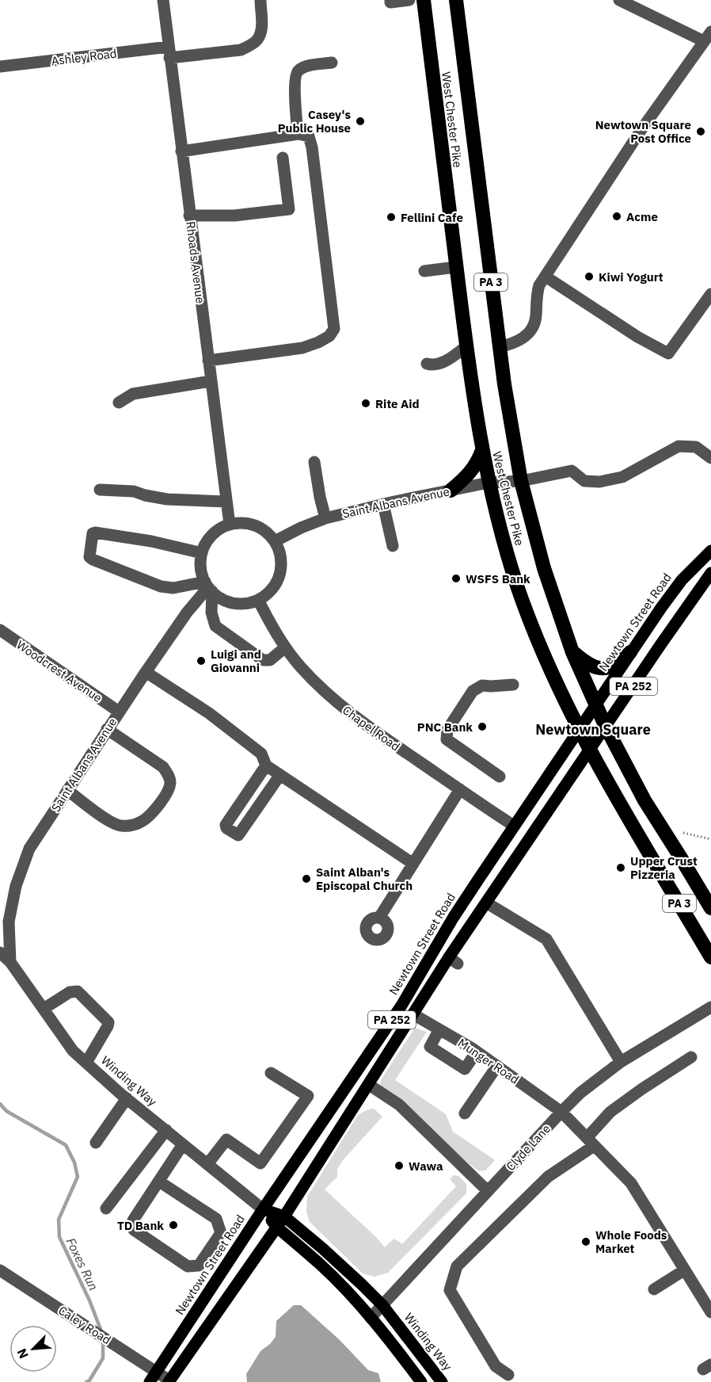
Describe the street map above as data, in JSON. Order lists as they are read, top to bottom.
{
  "streets": {
    "highway": ["West Chester Pike", "PA 3"],
    "main road": ["Newtown Street Road", "PA 252", "Winding Way"],
    "street": [
      "Ashley Road",
      "Rhoads Avenue",
      "Saint Albans Avenue",
      "Woodcrest Avenue",
      "Chapel Road",
      "Munger Road",
      "Clyde Lane",
      "Caley Road"
    ]
  },
  "crossings": [
    ["Ashley Road", "Rhoads Avenue"],
    ["West Chester Pike", "Saint Albans Avenue"],
    ["West Chester Pike", "Newtown Street Road"],
    ["West Chester Pike", "PA 252"],
    ["Rhoads Avenue", "Saint Albans Avenue"],
    ["Rhoads Avenue", "Chapel Road"],
    ["Saint Albans Avenue", "Woodcrest Avenue"],
    ["Saint Albans Avenue", "Chapel Road"],
    ["Saint Albans Avenue", "Winding Way"],
    ["Newtown Street Road", "Chapel Road"],
    ["Newtown Street Road", "Winding Way"],
    ["Newtown Street Road", "Caley Road"],
    ["PA 252", "Munger Road"],
    ["PA 252", "Winding Way"],
    ["PA 252", "Caley Road"],
    ["Munger Road", "Clyde Lane"],
    ["Winding Way", "Clyde Lane"]
  ],
  "districts": ["Newtown Square"],
  "water": ["Foxes Run"],
  "places": [
    "Casey's Public House",
    "Newtown Square Post Office",
    "Acme",
    "Fellini Cafe",
    "Kiwi Yogurt",
    "Rite Aid",
    "WSFS Bank",
    "Luigi and Giovanni",
    "PNC Bank",
    "Upper Crust Pizzeria",
    "Saint Alban's Episcopal Church",
    "Wawa",
    "TD Bank",
    "Whole Foods Market"
  ],
  "north": "bottom left"
}
